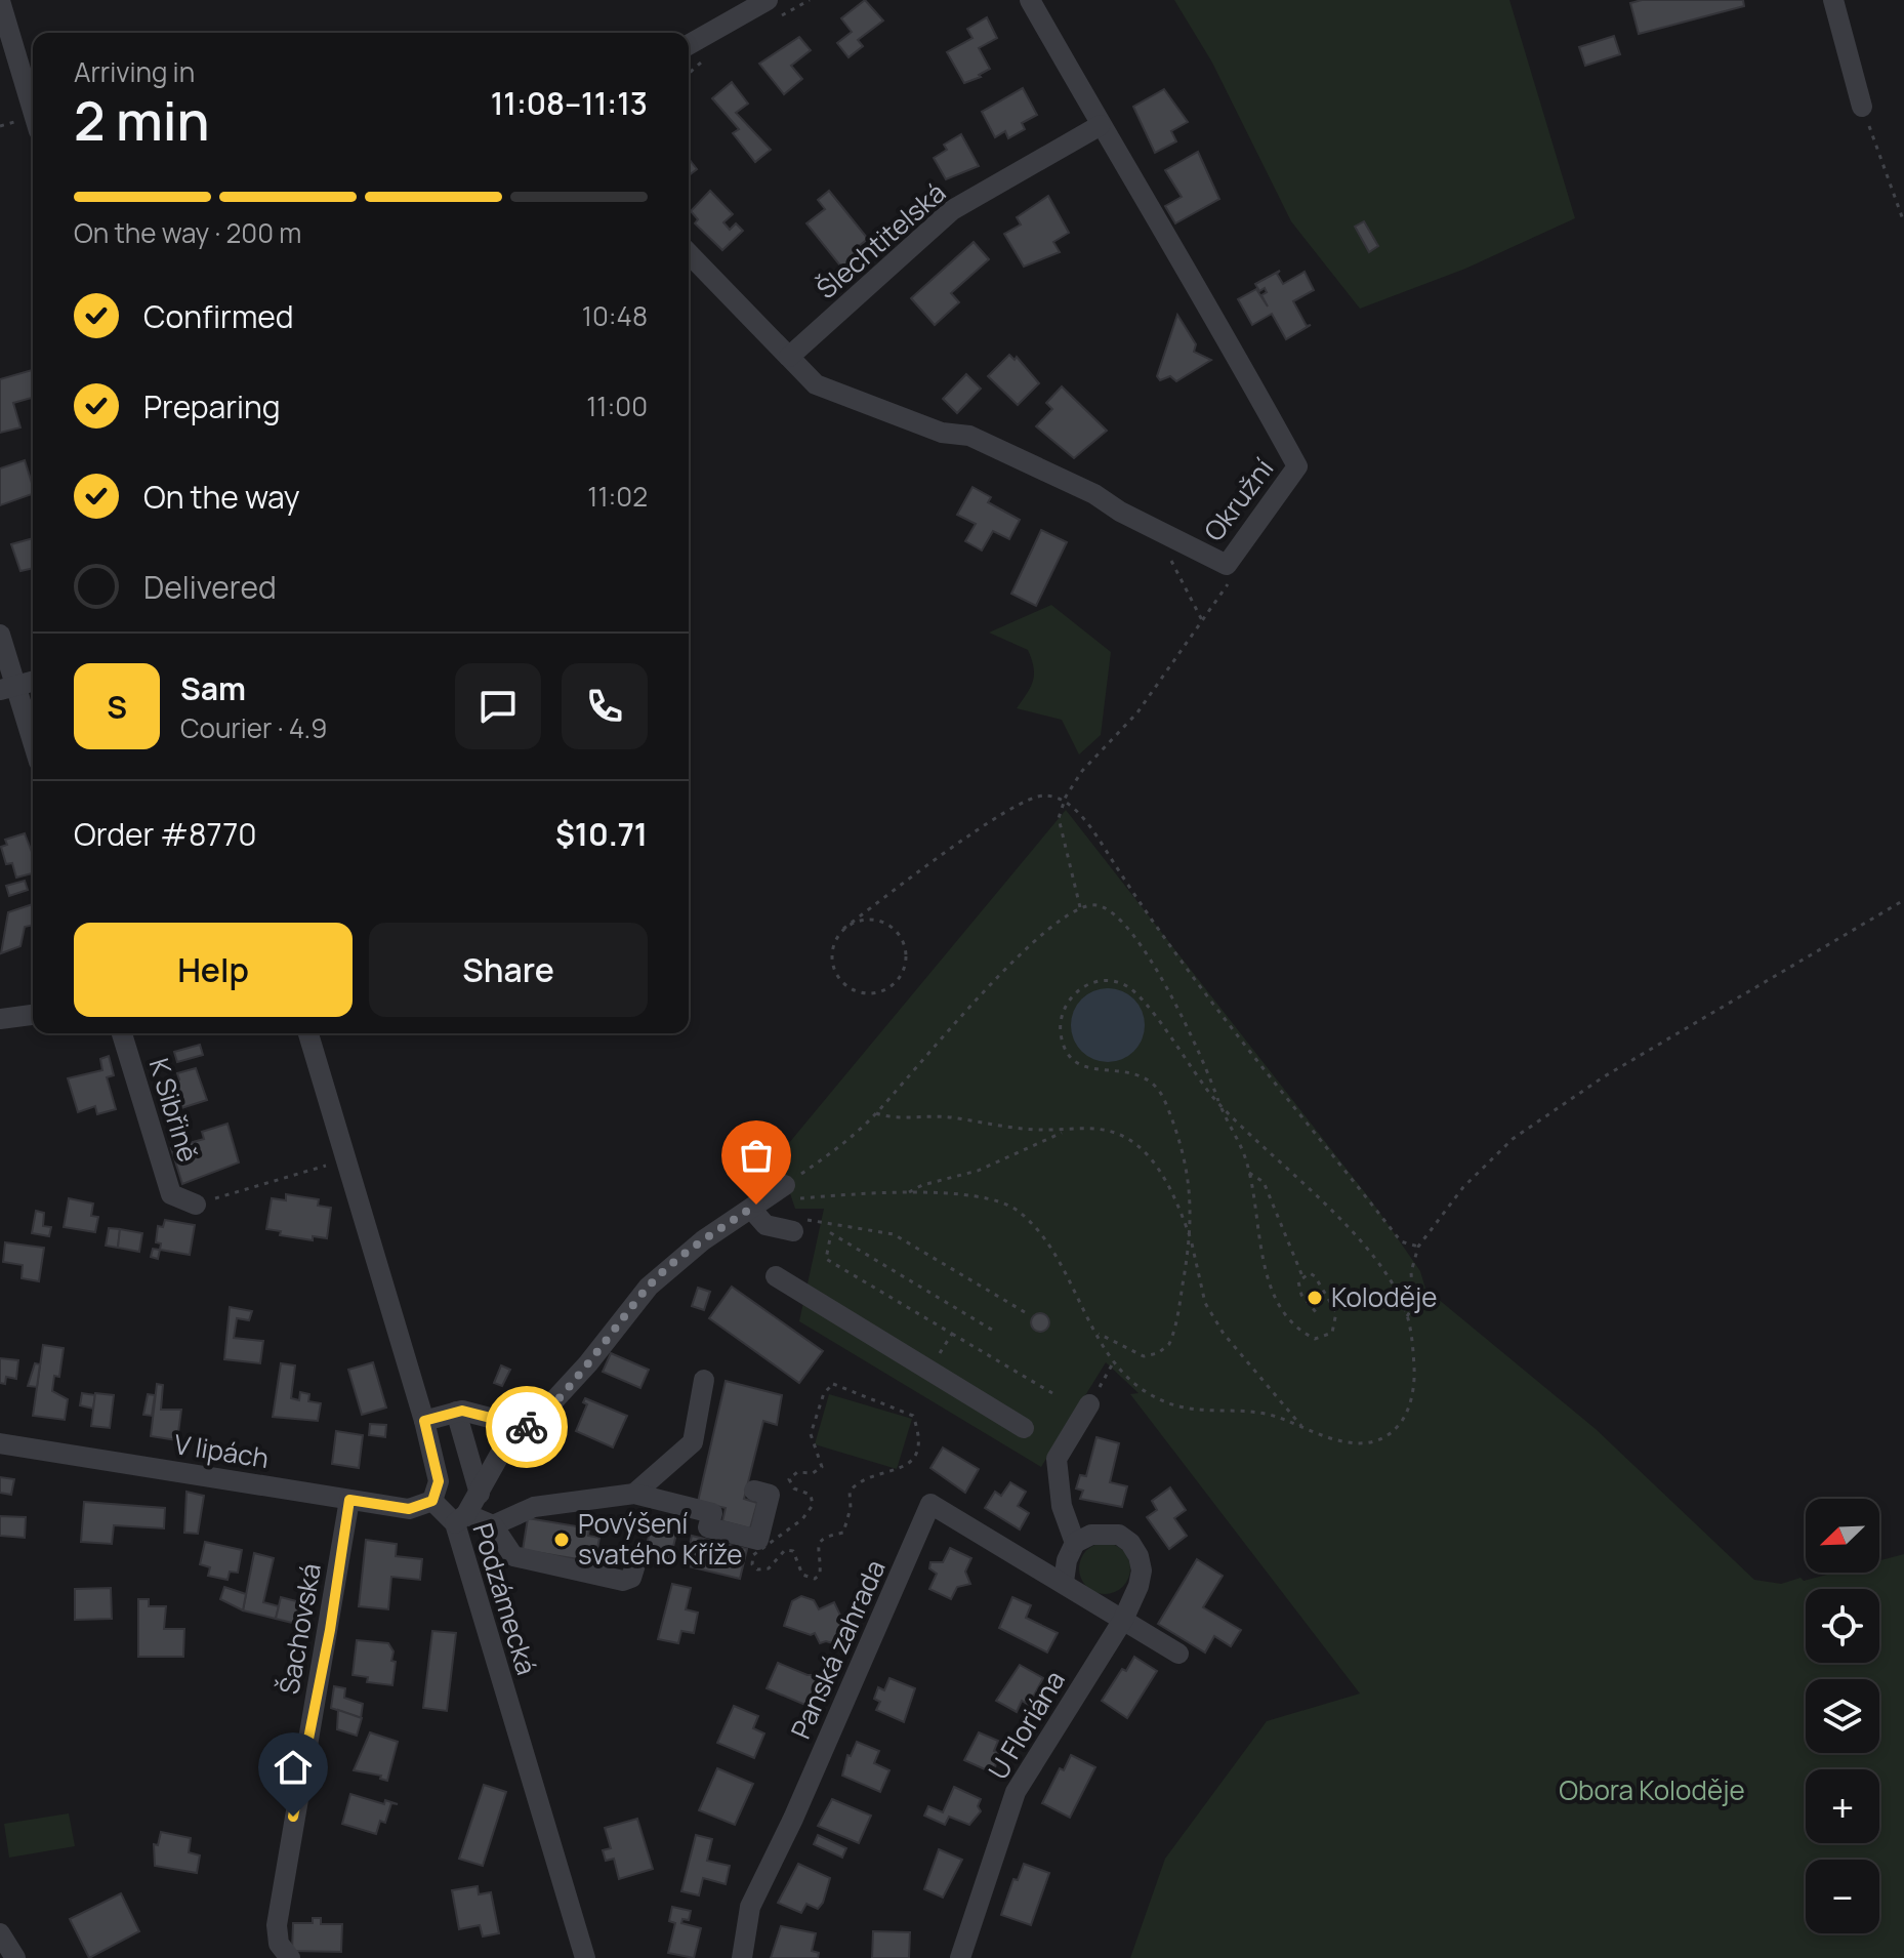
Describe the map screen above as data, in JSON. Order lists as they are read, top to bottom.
{
  "streets": {
    "street": [
      "Šlechtitelská",
      "Okružní",
      "K Sibřině",
      "V lipách",
      "Podzámecká",
      "Šachovská",
      "Panská zahrada",
      "U Floriána"
    ]
  },
  "crossings": [
    ["Šlechtitelská", "Okružní"],
    ["V lipách", "Podzámecká"],
    ["V lipách", "Šachovská"],
    ["Panská zahrada", "U Floriána"]
  ],
  "parks": ["Obora Koloděje"],
  "places": ["Koloděje", "Povýšení svatého Kříže"],
  "north": "bottom left",
  "page": {
    "heading": ["2 min", "Arriving in", "11:08–11:13"],
    "panel": [
      "Sam",
      "Courier · 4.9",
      "Order #8770",
      "$10.71"
    ],
    "bar": "On the way · 200 m",
    "list": [
      ["Confirmed", "10:48"],
      ["Preparing", "11:00"],
      ["On the way", "11:02"],
      "Delivered"
    ],
    "round": "S",
    "buttons": ["Help", "Share"],
    "map_buttons": ["+", "−"]
  }
}
